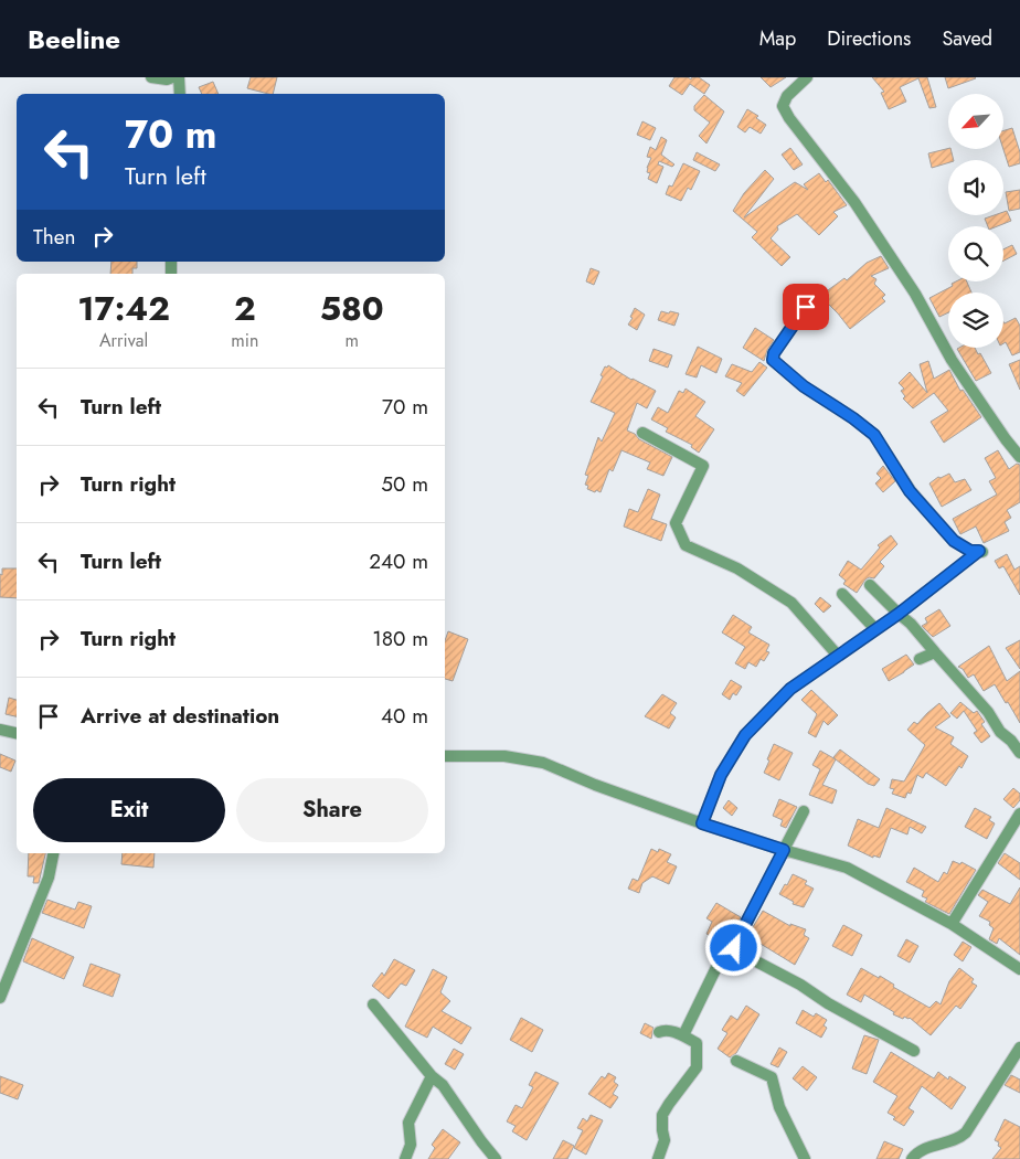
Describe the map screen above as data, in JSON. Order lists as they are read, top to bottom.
{
  "north": "bottom left",
  "page": {
    "header": "Beeline",
    "nav": ["Map", "Directions", "Saved"],
    "turn": ["70 m", "Turn left"],
    "then": "Then",
    "eta": [
      "17:42",
      "Arrival",
      "2",
      "min",
      "580",
      "m"
    ],
    "list": [
      {
        "name": "Turn left",
        "value": "70 m"
      },
      {
        "name": "Turn right",
        "value": "50 m"
      },
      {
        "name": "Turn left",
        "value": "240 m"
      },
      {
        "name": "Turn right",
        "value": "180 m"
      },
      {
        "name": "Arrive at destination",
        "value": "40 m"
      }
    ],
    "buttons": ["Exit", "Share"]
  }
}
